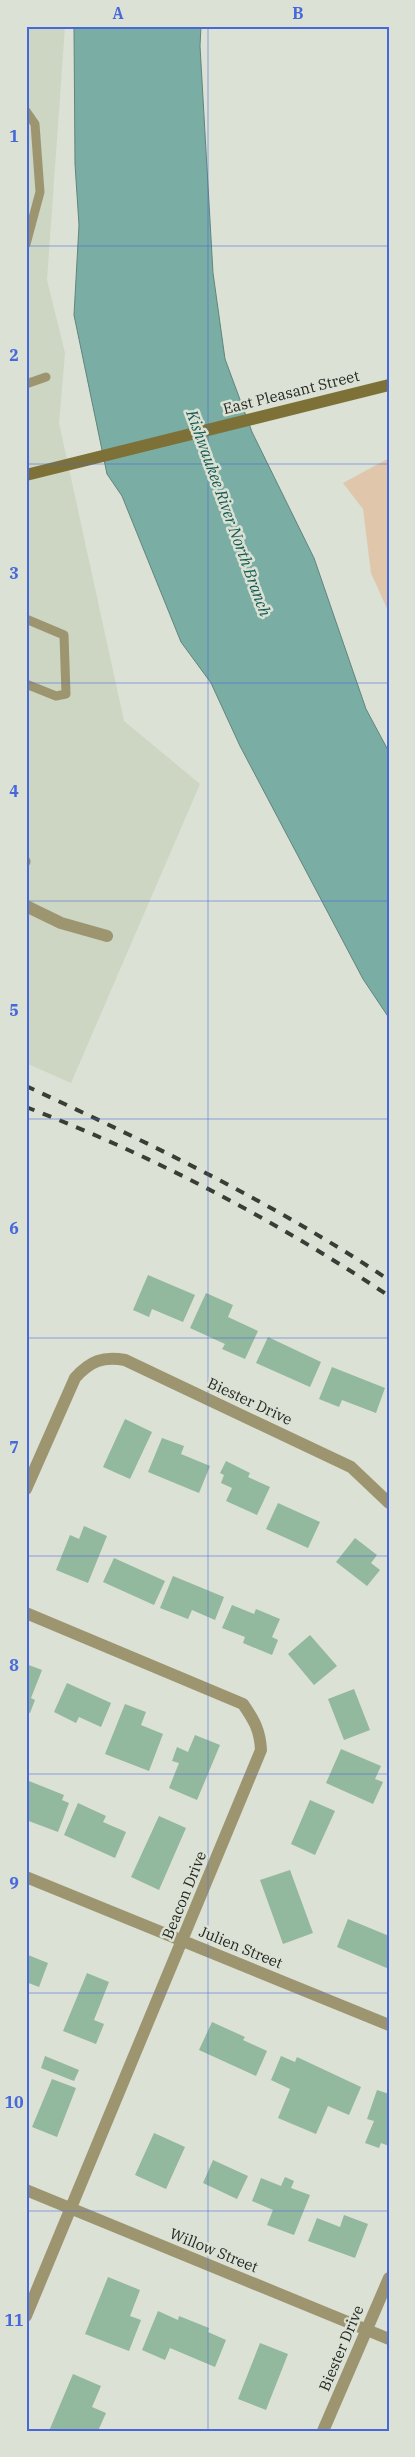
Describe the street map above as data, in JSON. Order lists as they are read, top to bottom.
{
  "streets": {
    "main road": ["East Pleasant Street"],
    "street": [
      "Biester Drive",
      "Beacon Drive",
      "Julien Street",
      "Willow Street"
    ]
  },
  "crossings": [
    ["Biester Drive", "Willow Street"],
    ["Beacon Drive", "Julien Street"],
    ["Beacon Drive", "Willow Street"]
  ],
  "water": ["Kishwaukee River North Branch"],
  "grid": {
    "columns": ["A", "B"],
    "rows": [
      "1",
      "2",
      "3",
      "4",
      "5",
      "6",
      "7",
      "8",
      "9",
      "10",
      "11"
    ]
  }
}
